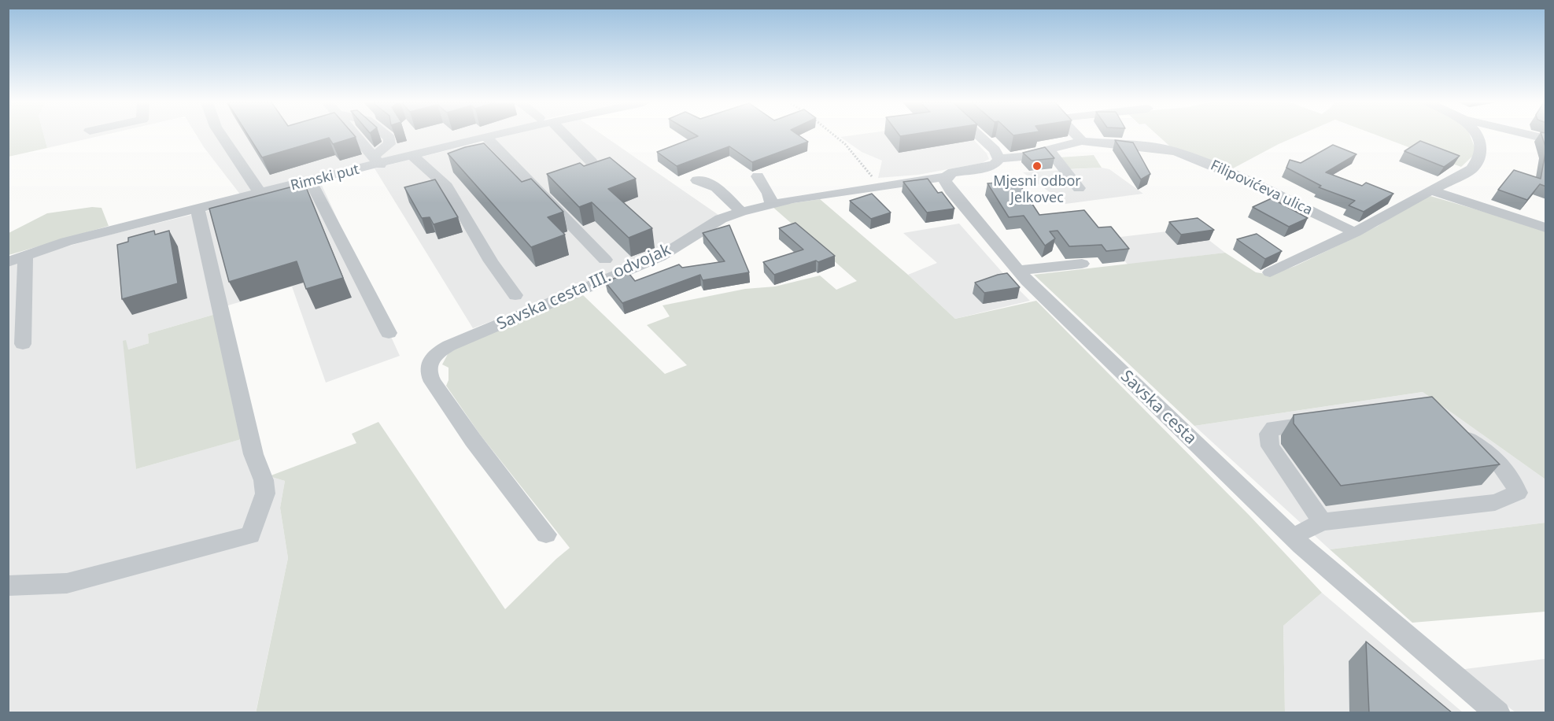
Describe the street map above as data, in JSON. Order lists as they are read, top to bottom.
{
  "streets": {
    "street": [
      "Rimski put",
      "Filipovićeva ulica",
      "Savska cesta III. odvojak",
      "Savska cesta"
    ]
  },
  "crossings": [
    ["Savska cesta III. odvojak", "Savska cesta"]
  ],
  "places": ["Mjesni odbor Jelkovec"]
}
